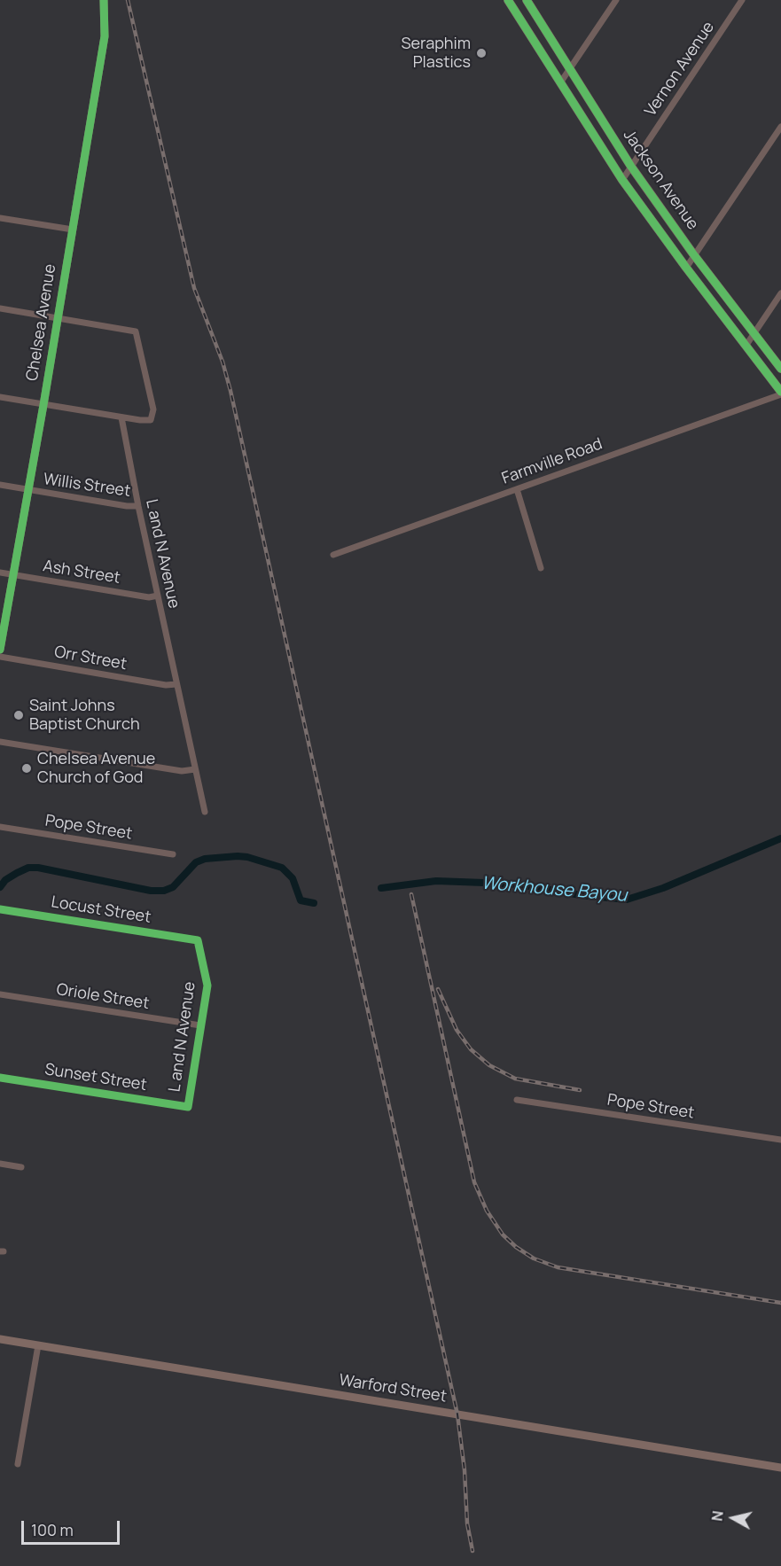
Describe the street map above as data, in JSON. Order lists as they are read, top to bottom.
{
  "streets": {
    "main road": ["Jackson Avenue", "Chelsea Avenue", "Warford Street"],
    "street": [
      "Vernon Avenue",
      "Farmville Road",
      "Willis Street",
      "L and N Avenue",
      "Ash Street",
      "Orr Street",
      "Pope Street",
      "Locust Street",
      "Oriole Street",
      "Sunset Street"
    ]
  },
  "crossings": [
    ["Vernon Avenue", "Jackson Avenue"],
    ["Jackson Avenue", "Farmville Road"],
    ["Chelsea Avenue", "Willis Street"],
    ["Chelsea Avenue", "Ash Street"],
    ["Willis Street", "L and N Avenue"],
    ["L and N Avenue", "Ash Street"],
    ["L and N Avenue", "Orr Street"],
    ["L and N Avenue", "Locust Street"],
    ["L and N Avenue", "Oriole Street"],
    ["L and N Avenue", "Sunset Street"]
  ],
  "water": ["Workhouse Bayou"],
  "places": ["Seraphim Plastics", "Saint Johns Baptist Church", "Chelsea Avenue Church of God"],
  "scale_bar": "100 m",
  "north": "left"
}
